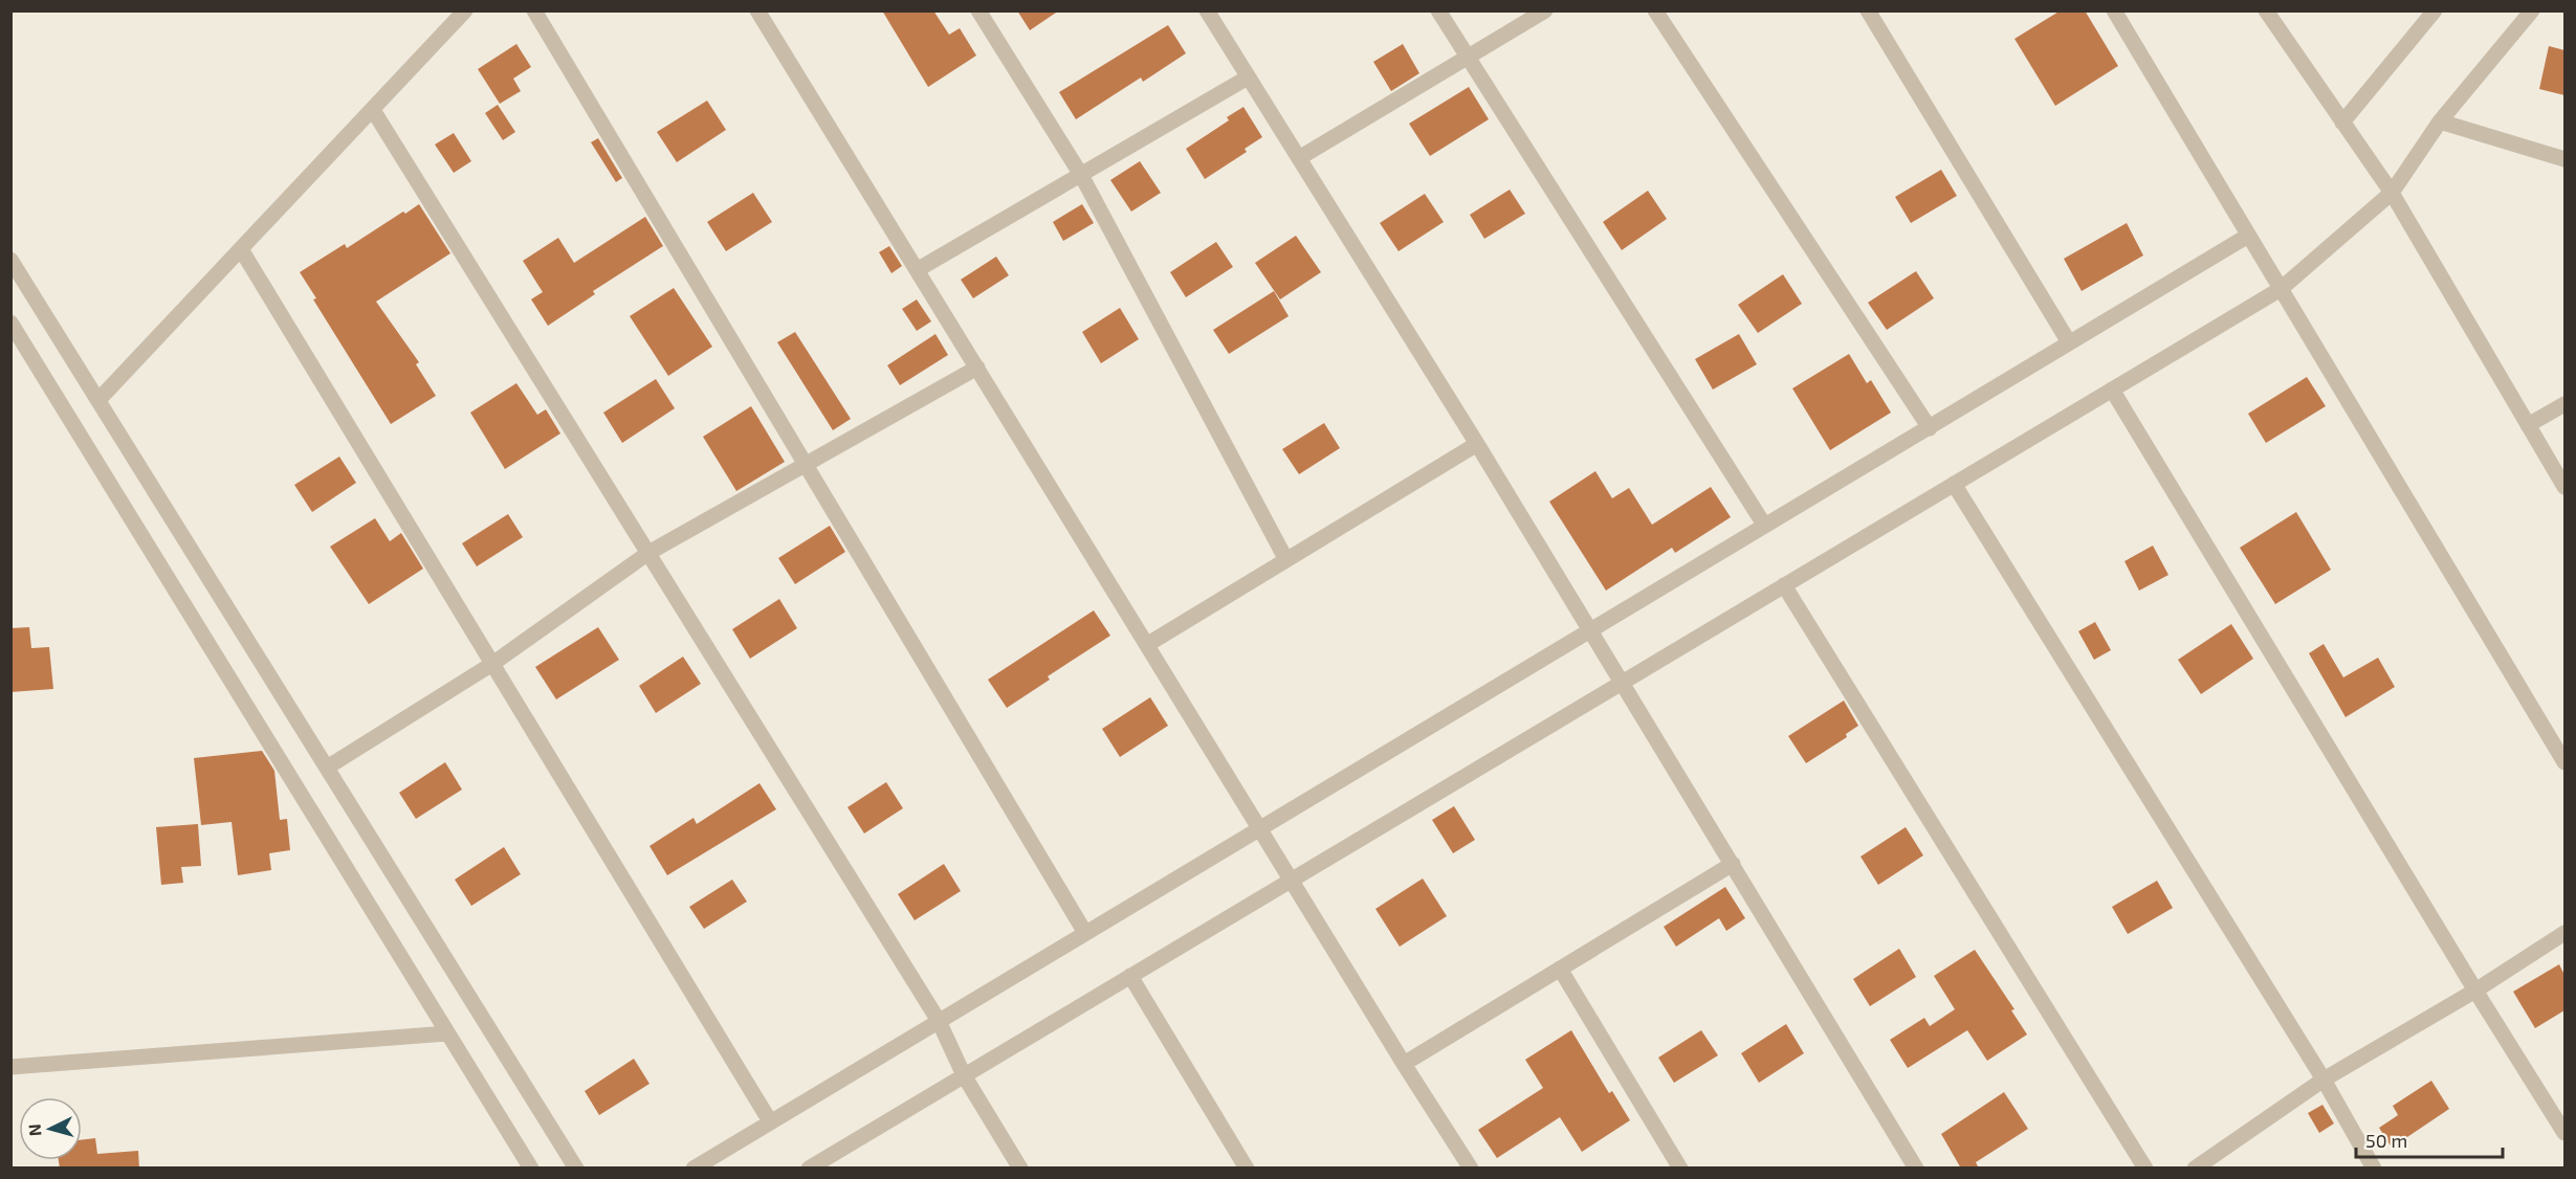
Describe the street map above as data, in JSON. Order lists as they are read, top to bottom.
{
  "scale_bar": "50 m",
  "north": "left"
}
